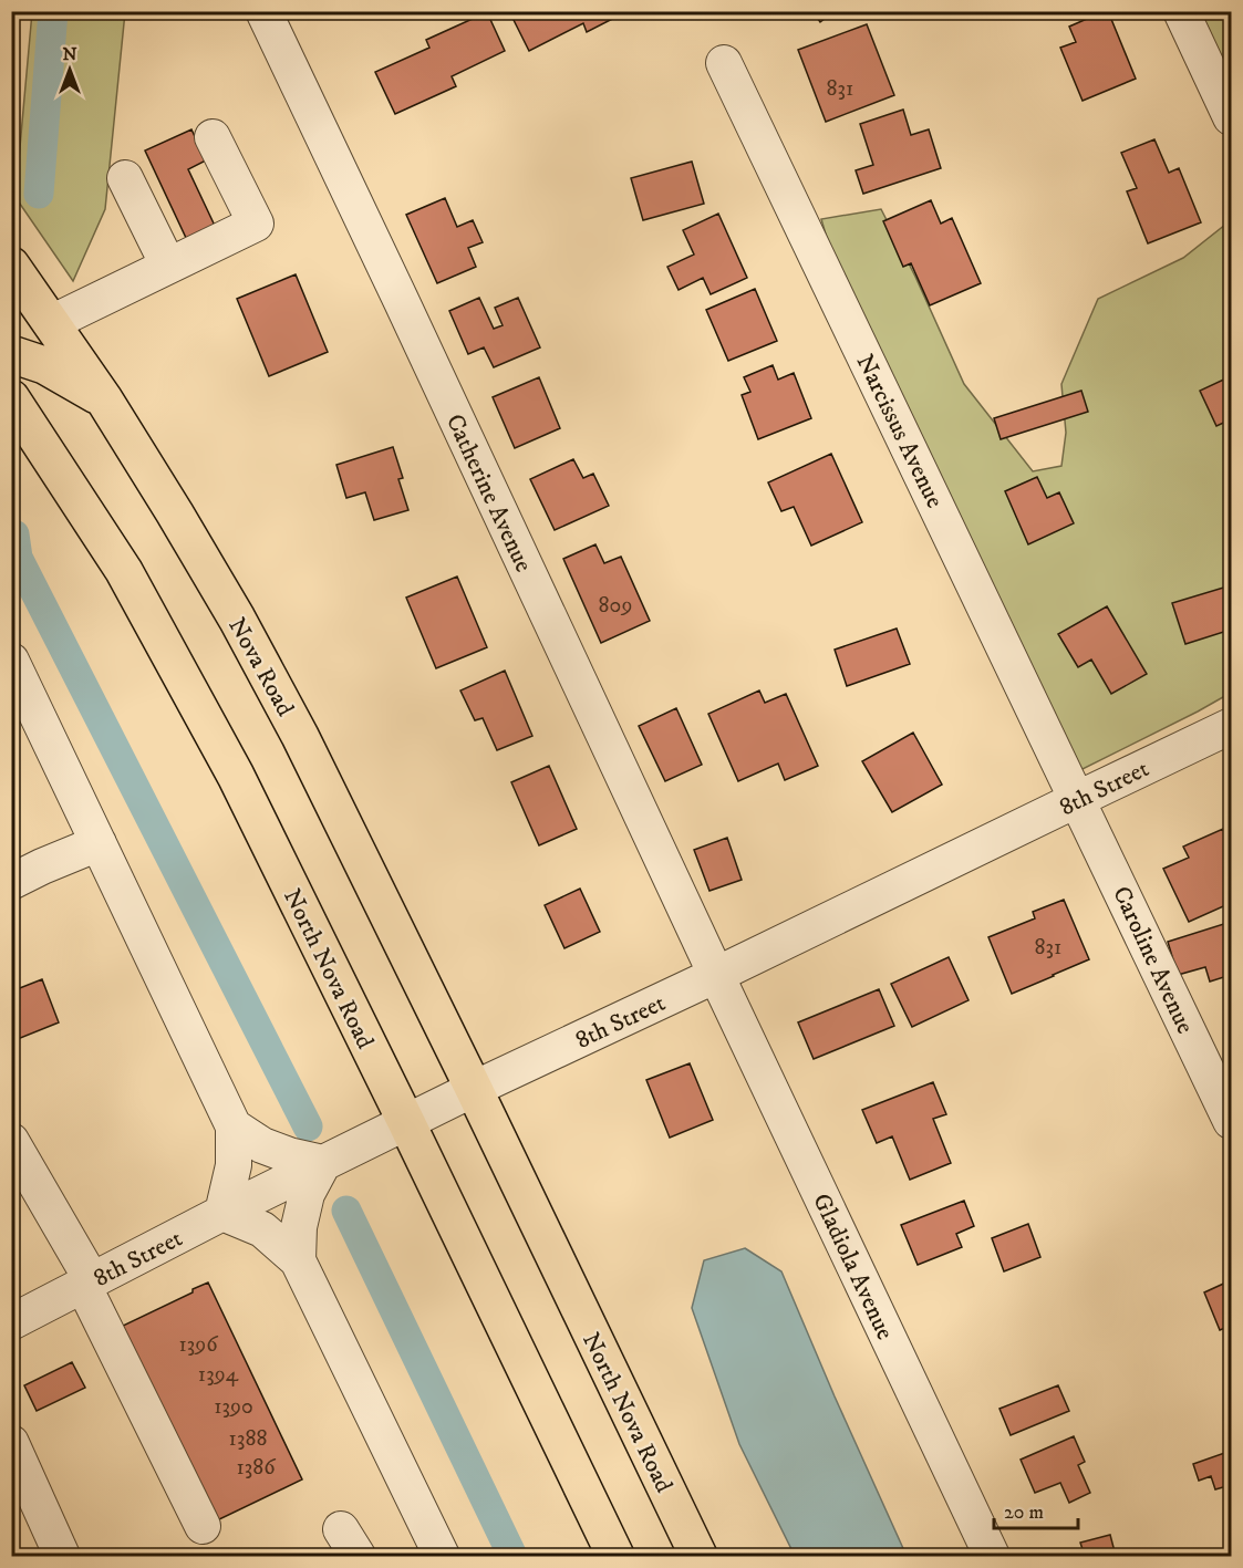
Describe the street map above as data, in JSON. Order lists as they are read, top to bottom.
{
  "streets": {
    "main road": ["Nova Road", "North Nova Road"],
    "street": [
      "Narcissus Avenue",
      "Catherine Avenue",
      "8th Street",
      "Caroline Avenue",
      "Gladiola Avenue"
    ]
  },
  "crossings": [
    ["Narcissus Avenue", "8th Street"],
    ["Narcissus Avenue", "Caroline Avenue"],
    ["Catherine Avenue", "8th Street"],
    ["Catherine Avenue", "Gladiola Avenue"],
    ["Nova Road", "8th Street"],
    ["Nova Road", "North Nova Road"],
    ["8th Street", "Caroline Avenue"],
    ["8th Street", "North Nova Road"],
    ["8th Street", "Gladiola Avenue"]
  ],
  "house_numbers": [
    "831",
    "809",
    "831",
    "1396",
    "1394",
    "1390",
    "1388",
    "1386"
  ],
  "scale_bar": "20 m",
  "north": "top"
}
